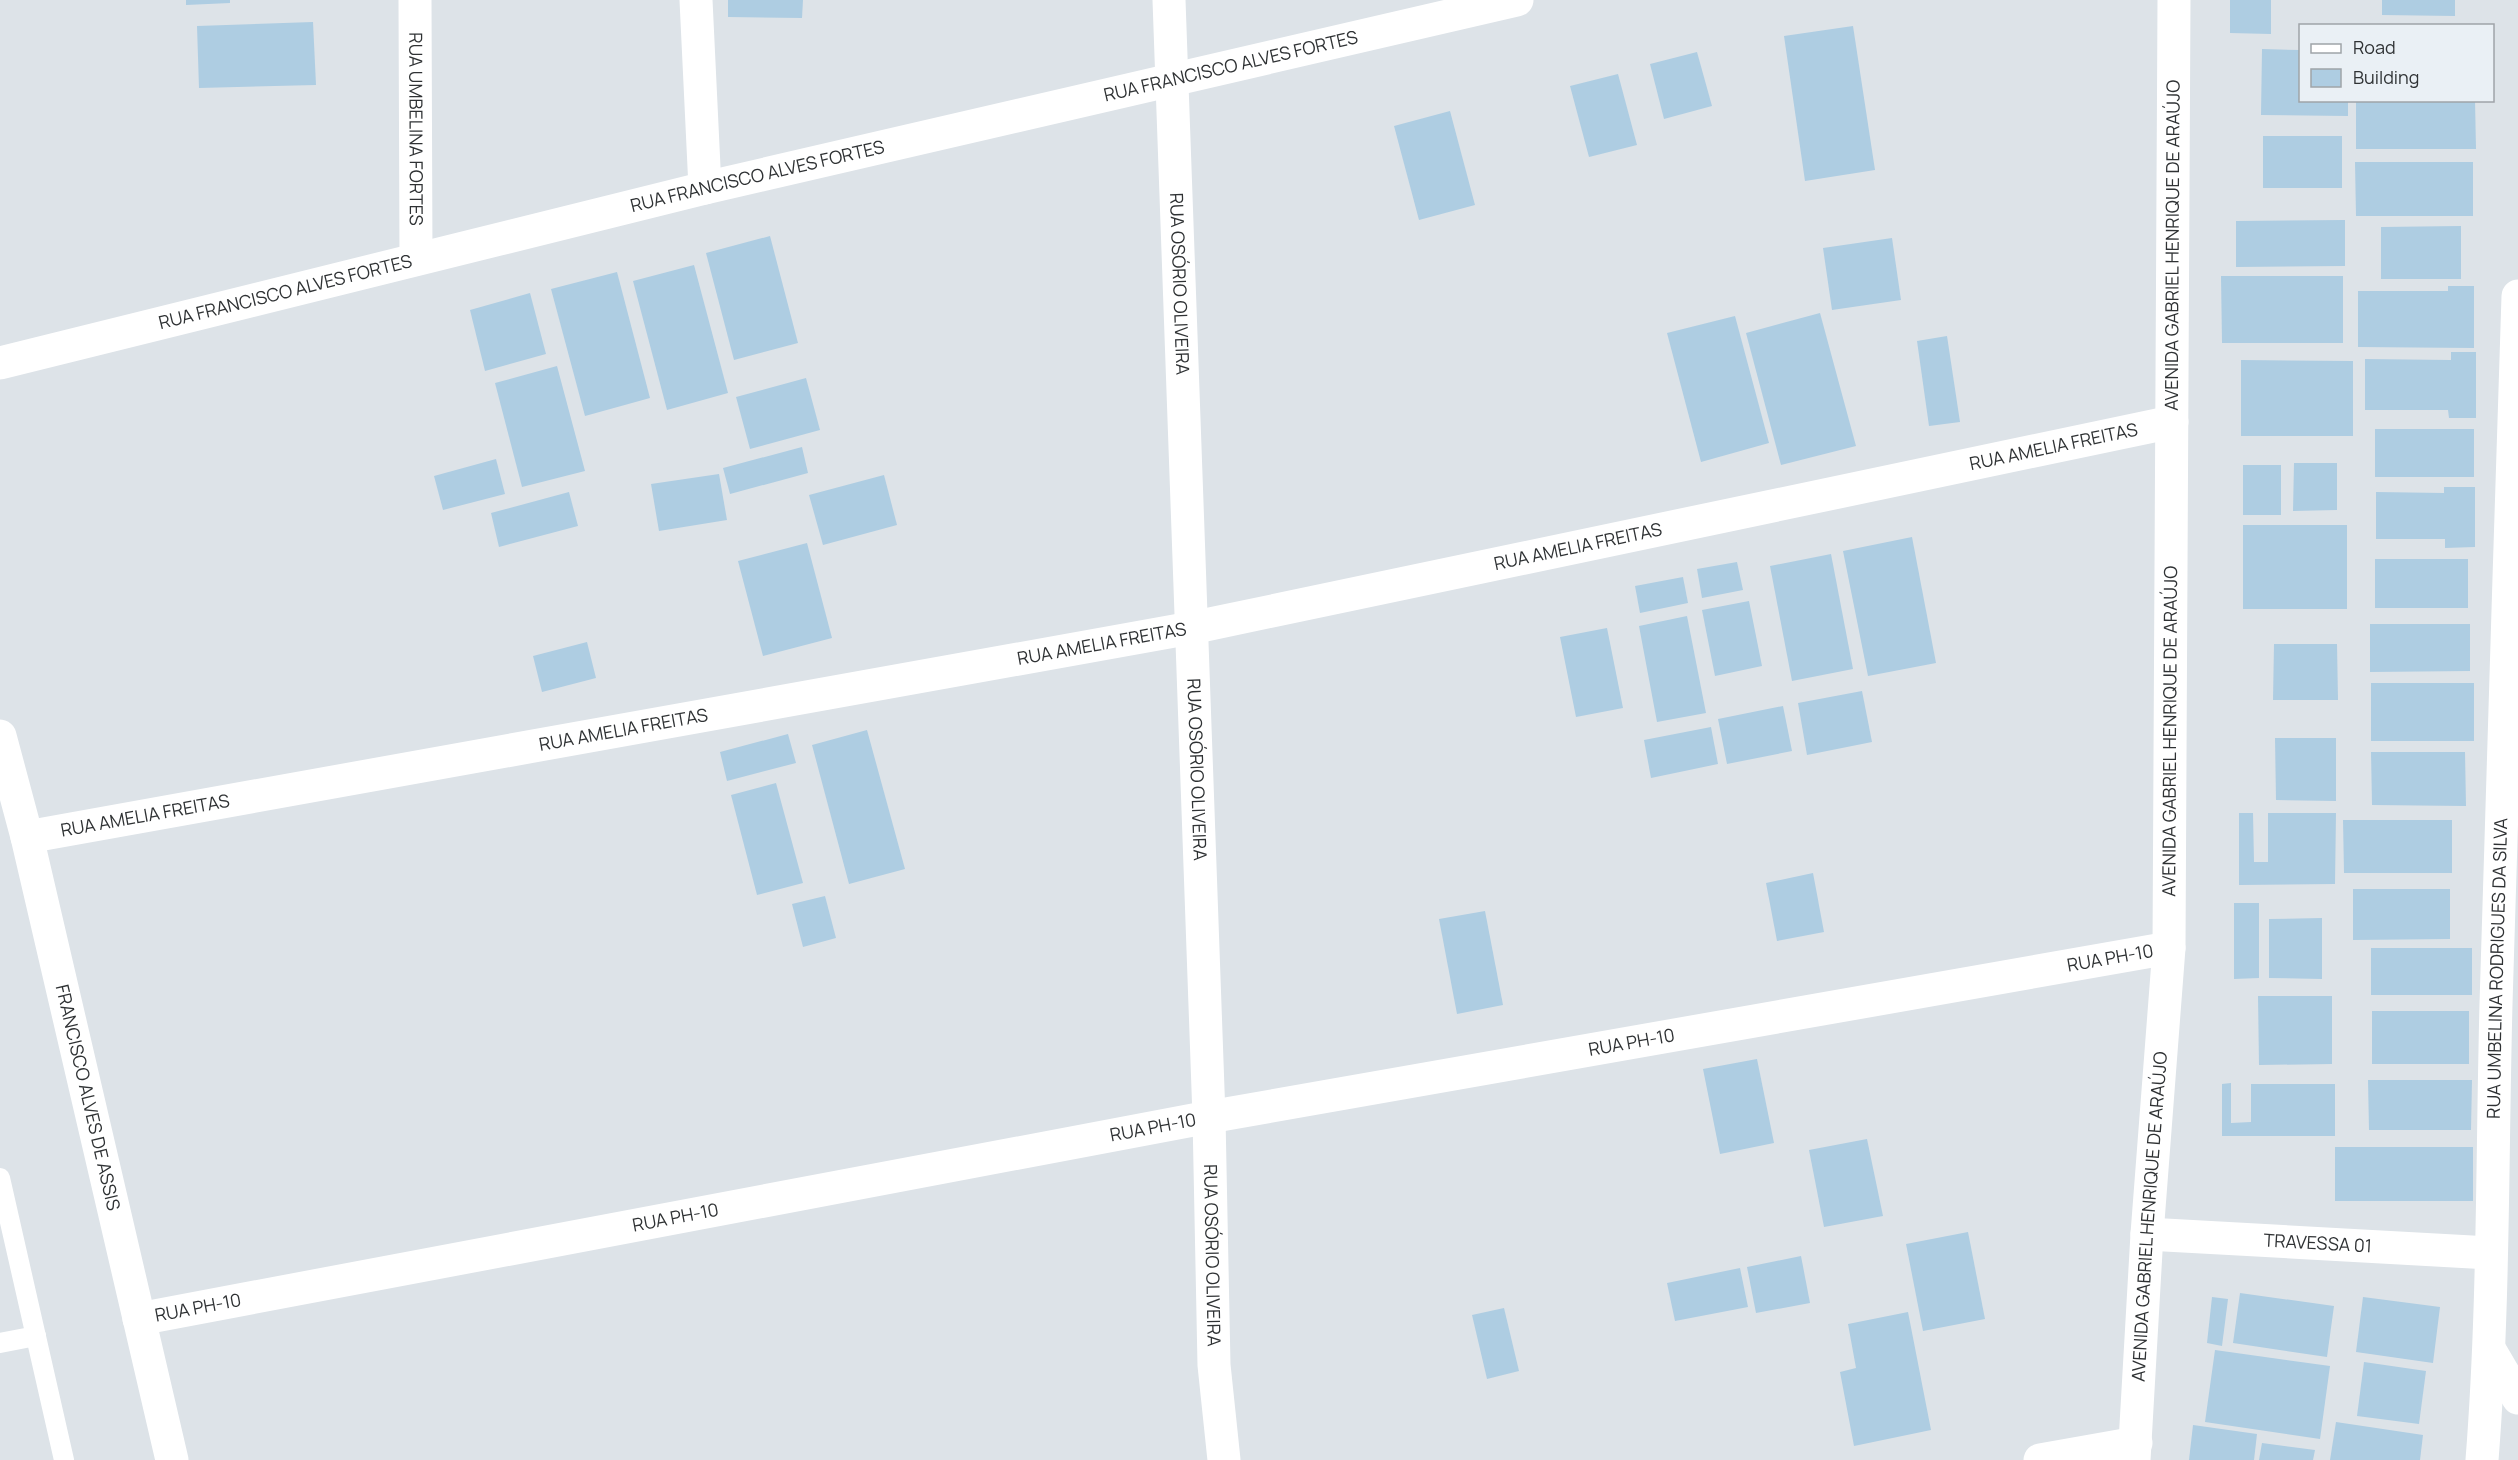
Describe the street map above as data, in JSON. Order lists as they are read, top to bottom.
{
  "streets": {
    "street": [
      "RUA FRANCISCO ALVES FORTES",
      "RUA UMBELINA FORTES",
      "AVENIDA GABRIEL HENRIQUE DE ARAÚJO",
      "RUA OSÓRIO OLIVEIRA",
      "RUA AMELIA FREITAS",
      "RUA PH-10",
      "RUA UMBELINA RODRIGUES DA SILVA",
      "FRANCISCO ALVES DE ASSIS",
      "TRAVESSA 01"
    ]
  },
  "crossings": [
    ["RUA FRANCISCO ALVES FORTES", "RUA UMBELINA FORTES"],
    ["RUA FRANCISCO ALVES FORTES", "RUA OSÓRIO OLIVEIRA"],
    ["AVENIDA GABRIEL HENRIQUE DE ARAÚJO", "RUA AMELIA FREITAS"],
    ["AVENIDA GABRIEL HENRIQUE DE ARAÚJO", "RUA PH-10"],
    ["AVENIDA GABRIEL HENRIQUE DE ARAÚJO", "TRAVESSA 01"],
    ["RUA OSÓRIO OLIVEIRA", "RUA AMELIA FREITAS"],
    ["RUA OSÓRIO OLIVEIRA", "RUA PH-10"],
    ["RUA AMELIA FREITAS", "FRANCISCO ALVES DE ASSIS"],
    ["RUA PH-10", "FRANCISCO ALVES DE ASSIS"],
    ["RUA UMBELINA RODRIGUES DA SILVA", "TRAVESSA 01"]
  ],
  "legend": ["Road", "Building"]
}
